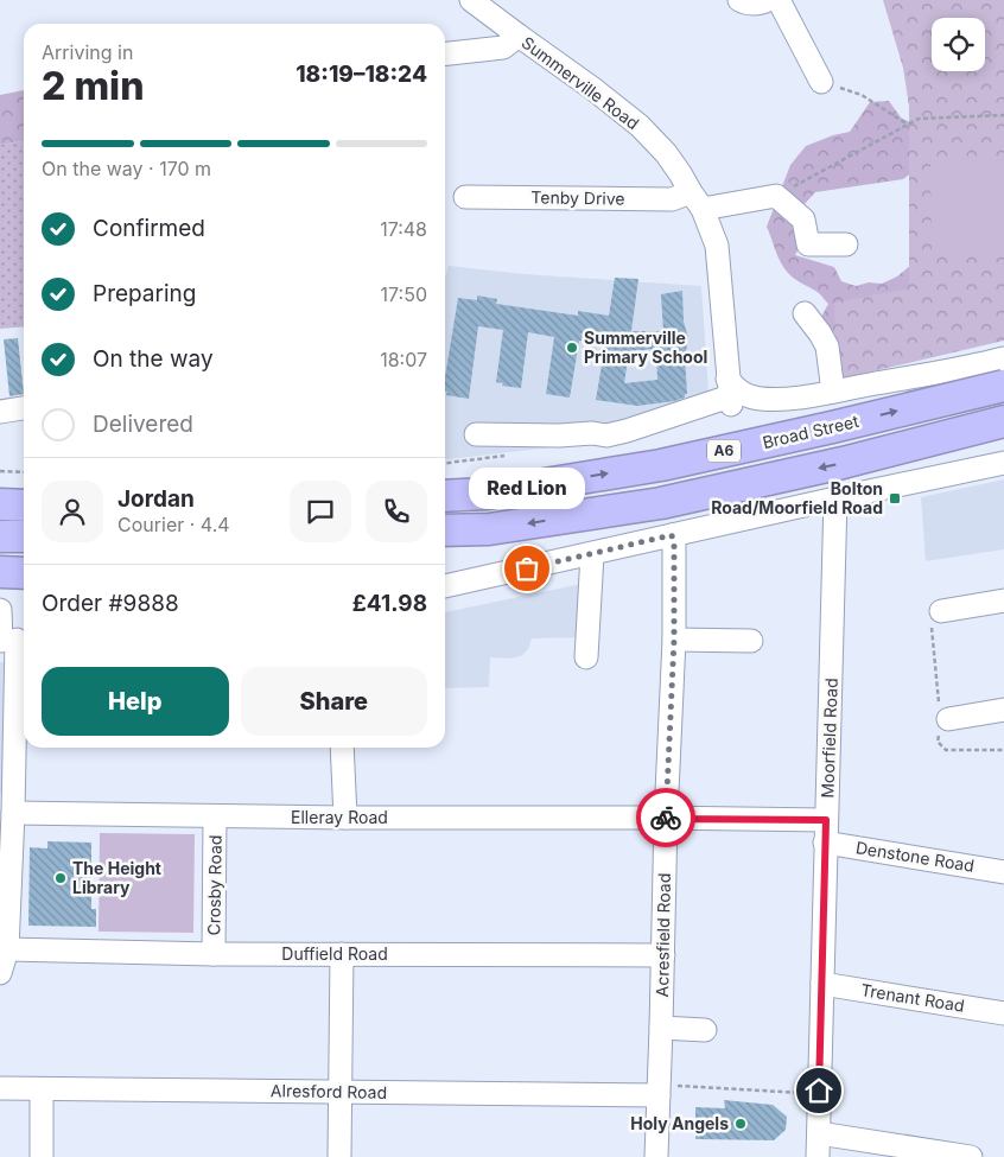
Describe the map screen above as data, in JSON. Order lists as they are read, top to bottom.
{
  "streets": {
    "highway": ["Broad Street", "A6"],
    "street": [
      "Summerville Road",
      "Tenby Drive",
      "Moorfield Road",
      "Elleray Road",
      "Denstone Road",
      "Crosby Road",
      "Acresfield Road",
      "Duffield Road",
      "Trenant Road",
      "Alresford Road"
    ]
  },
  "crossings": [
    ["Summerville Road", "Tenby Drive"],
    ["Moorfield Road", "Elleray Road"],
    ["Moorfield Road", "Denstone Road"],
    ["Moorfield Road", "Trenant Road"],
    ["Elleray Road", "Denstone Road"],
    ["Elleray Road", "Crosby Road"],
    ["Elleray Road", "Acresfield Road"],
    ["Crosby Road", "Duffield Road"],
    ["Acresfield Road", "Duffield Road"],
    ["Acresfield Road", "Alresford Road"]
  ],
  "places": {
    "other": [
      "Summerville Primary School",
      "Red Lion",
      "The Height Library",
      "Holy Angels"
    ],
    "transit": ["Bolton Road/Moorfield Road"]
  },
  "page": {
    "heading": ["2 min", "Arriving in", "18:19–18:24"],
    "panel": [
      "Jordan",
      "Courier · 4.4",
      "Order #9888",
      "£41.98"
    ],
    "bar": "On the way · 170 m",
    "list": [
      ["Confirmed", "17:48"],
      ["Preparing", "17:50"],
      ["On the way", "18:07"],
      "Delivered"
    ],
    "bubble": "Red Lion",
    "buttons": ["Help", "Share"]
  }
}
